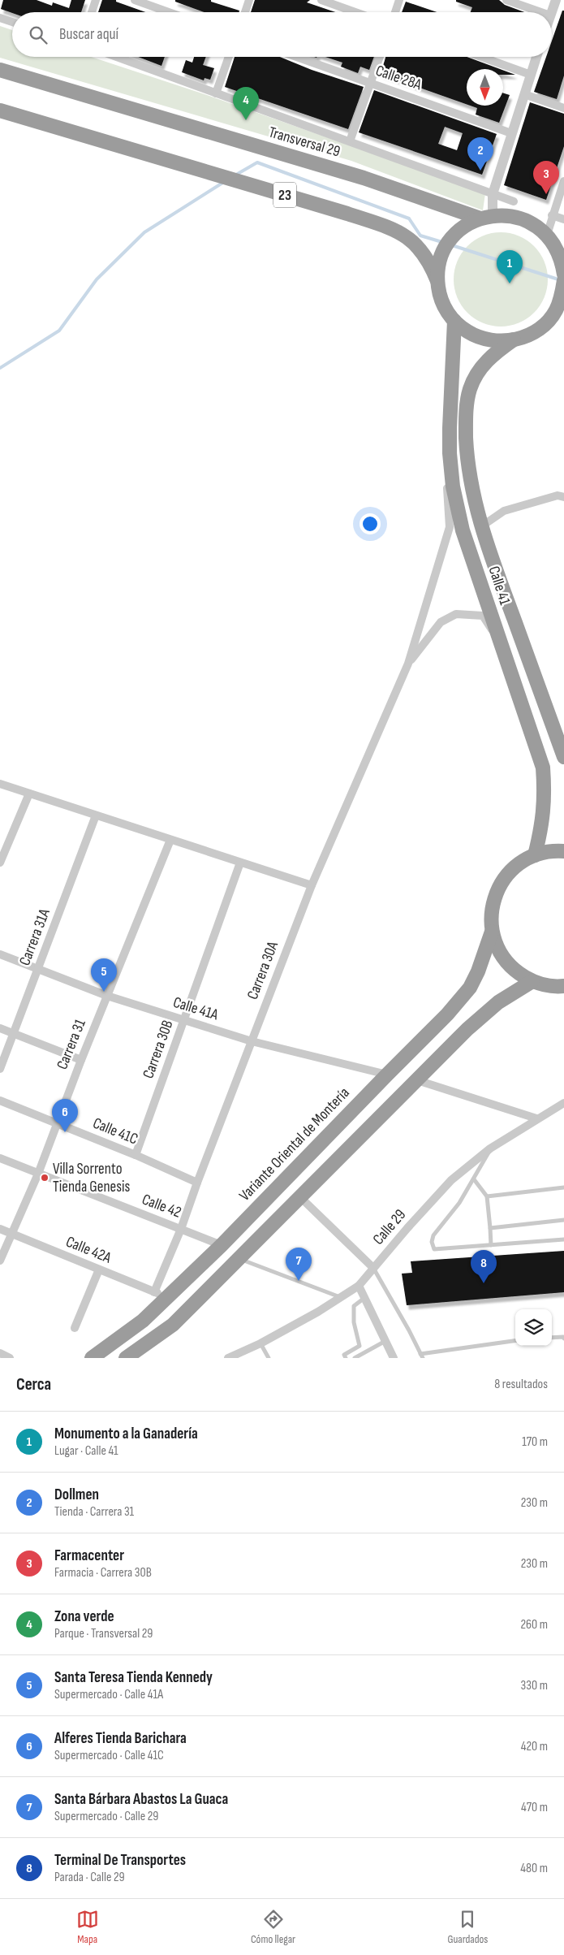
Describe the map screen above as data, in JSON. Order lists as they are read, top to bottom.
{
  "streets": {
    "highway": [
      "Transversal 29",
      "23",
      "Calle 41",
      "Variante Oriental de Montería"
    ],
    "street": [
      "Calle 28A",
      "Carrera 31A",
      "Carrera 30A",
      "Calle 41A",
      "Carrera 31",
      "Carrera 30B",
      "Calle 41C",
      "Calle 42",
      "Calle 29",
      "Calle 42A"
    ]
  },
  "crossings": [
    ["Transversal 29", "23"],
    ["23", "Calle 41"],
    ["Carrera 31A", "Calle 41A"],
    ["Carrera 30A", "Calle 41A"],
    ["Carrera 30A", "Calle 41C"],
    ["Carrera 30A", "Variante Oriental de Montería"],
    ["Carrera 30A", "Calle 42"],
    ["Carrera 30A", "Calle 42A"],
    ["Calle 41A", "Carrera 31"],
    ["Calle 41A", "Carrera 30B"],
    ["Calle 41A", "Variante Oriental de Montería"],
    ["Carrera 31", "Calle 41C"],
    ["Carrera 31", "Calle 42"],
    ["Carrera 31", "Calle 42A"],
    ["Carrera 30B", "Calle 41C"],
    ["Variante Oriental de Montería", "Calle 42"],
    ["Variante Oriental de Montería", "Calle 42A"]
  ],
  "places": ["Villa Sorrento Tienda Genesis"],
  "north": "bottom",
  "page": {
    "search": "Buscar aquí",
    "pins": [
      "4",
      "2",
      "3",
      "1",
      "5",
      "6",
      "7",
      "8"
    ],
    "heading": ["Cerca", "8 resultados"],
    "list": [
      {
        "mark": "1",
        "name": "Monumento a la Ganadería",
        "note": "Lugar · Calle 41",
        "value": "170 m"
      },
      {
        "mark": "2",
        "name": "Dollmen",
        "note": "Tienda · Carrera 31",
        "value": "230 m"
      },
      {
        "mark": "3",
        "name": "Farmacenter",
        "note": "Farmacia · Carrera 30B",
        "value": "230 m"
      },
      {
        "mark": "4",
        "name": "Zona verde",
        "note": "Parque · Transversal 29",
        "value": "260 m"
      },
      {
        "mark": "5",
        "name": "Santa Teresa Tienda Kennedy",
        "note": "Supermercado · Calle 41A",
        "value": "330 m"
      },
      {
        "mark": "6",
        "name": "Alferes Tienda Barichara",
        "note": "Supermercado · Calle 41C",
        "value": "420 m"
      },
      {
        "mark": "7",
        "name": "Santa Bárbara Abastos La Guaca",
        "note": "Supermercado · Calle 29",
        "value": "470 m"
      },
      {
        "mark": "8",
        "name": "Terminal De Transportes",
        "note": "Parada · Calle 29",
        "value": "480 m"
      }
    ],
    "nav": ["Mapa", "Cómo llegar", "Guardados"]
  }
}
